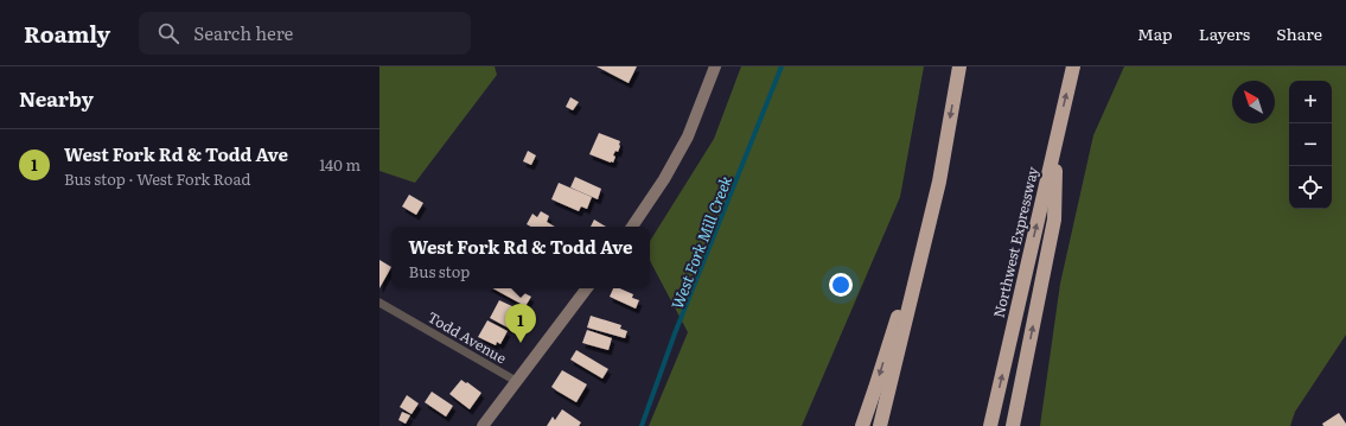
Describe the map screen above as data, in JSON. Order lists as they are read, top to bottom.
{
  "streets": {
    "highway": ["Northwest Expressway"],
    "lane": ["Todd Avenue"]
  },
  "water": ["West Fork Mill Creek"],
  "north": "top left",
  "page": {
    "header": "Roamly",
    "search": "Search here",
    "nav": ["Map", "Layers", "Share"],
    "heading": "Nearby",
    "map_buttons": ["+", "−"],
    "list": [
      {
        "mark": "1",
        "name": "West Fork Rd & Todd Ave",
        "note": "Bus stop · West Fork Road",
        "value": "140 m"
      }
    ],
    "popup": ["West Fork Rd & Todd Ave", "Bus stop"],
    "pins": "1"
  }
}
